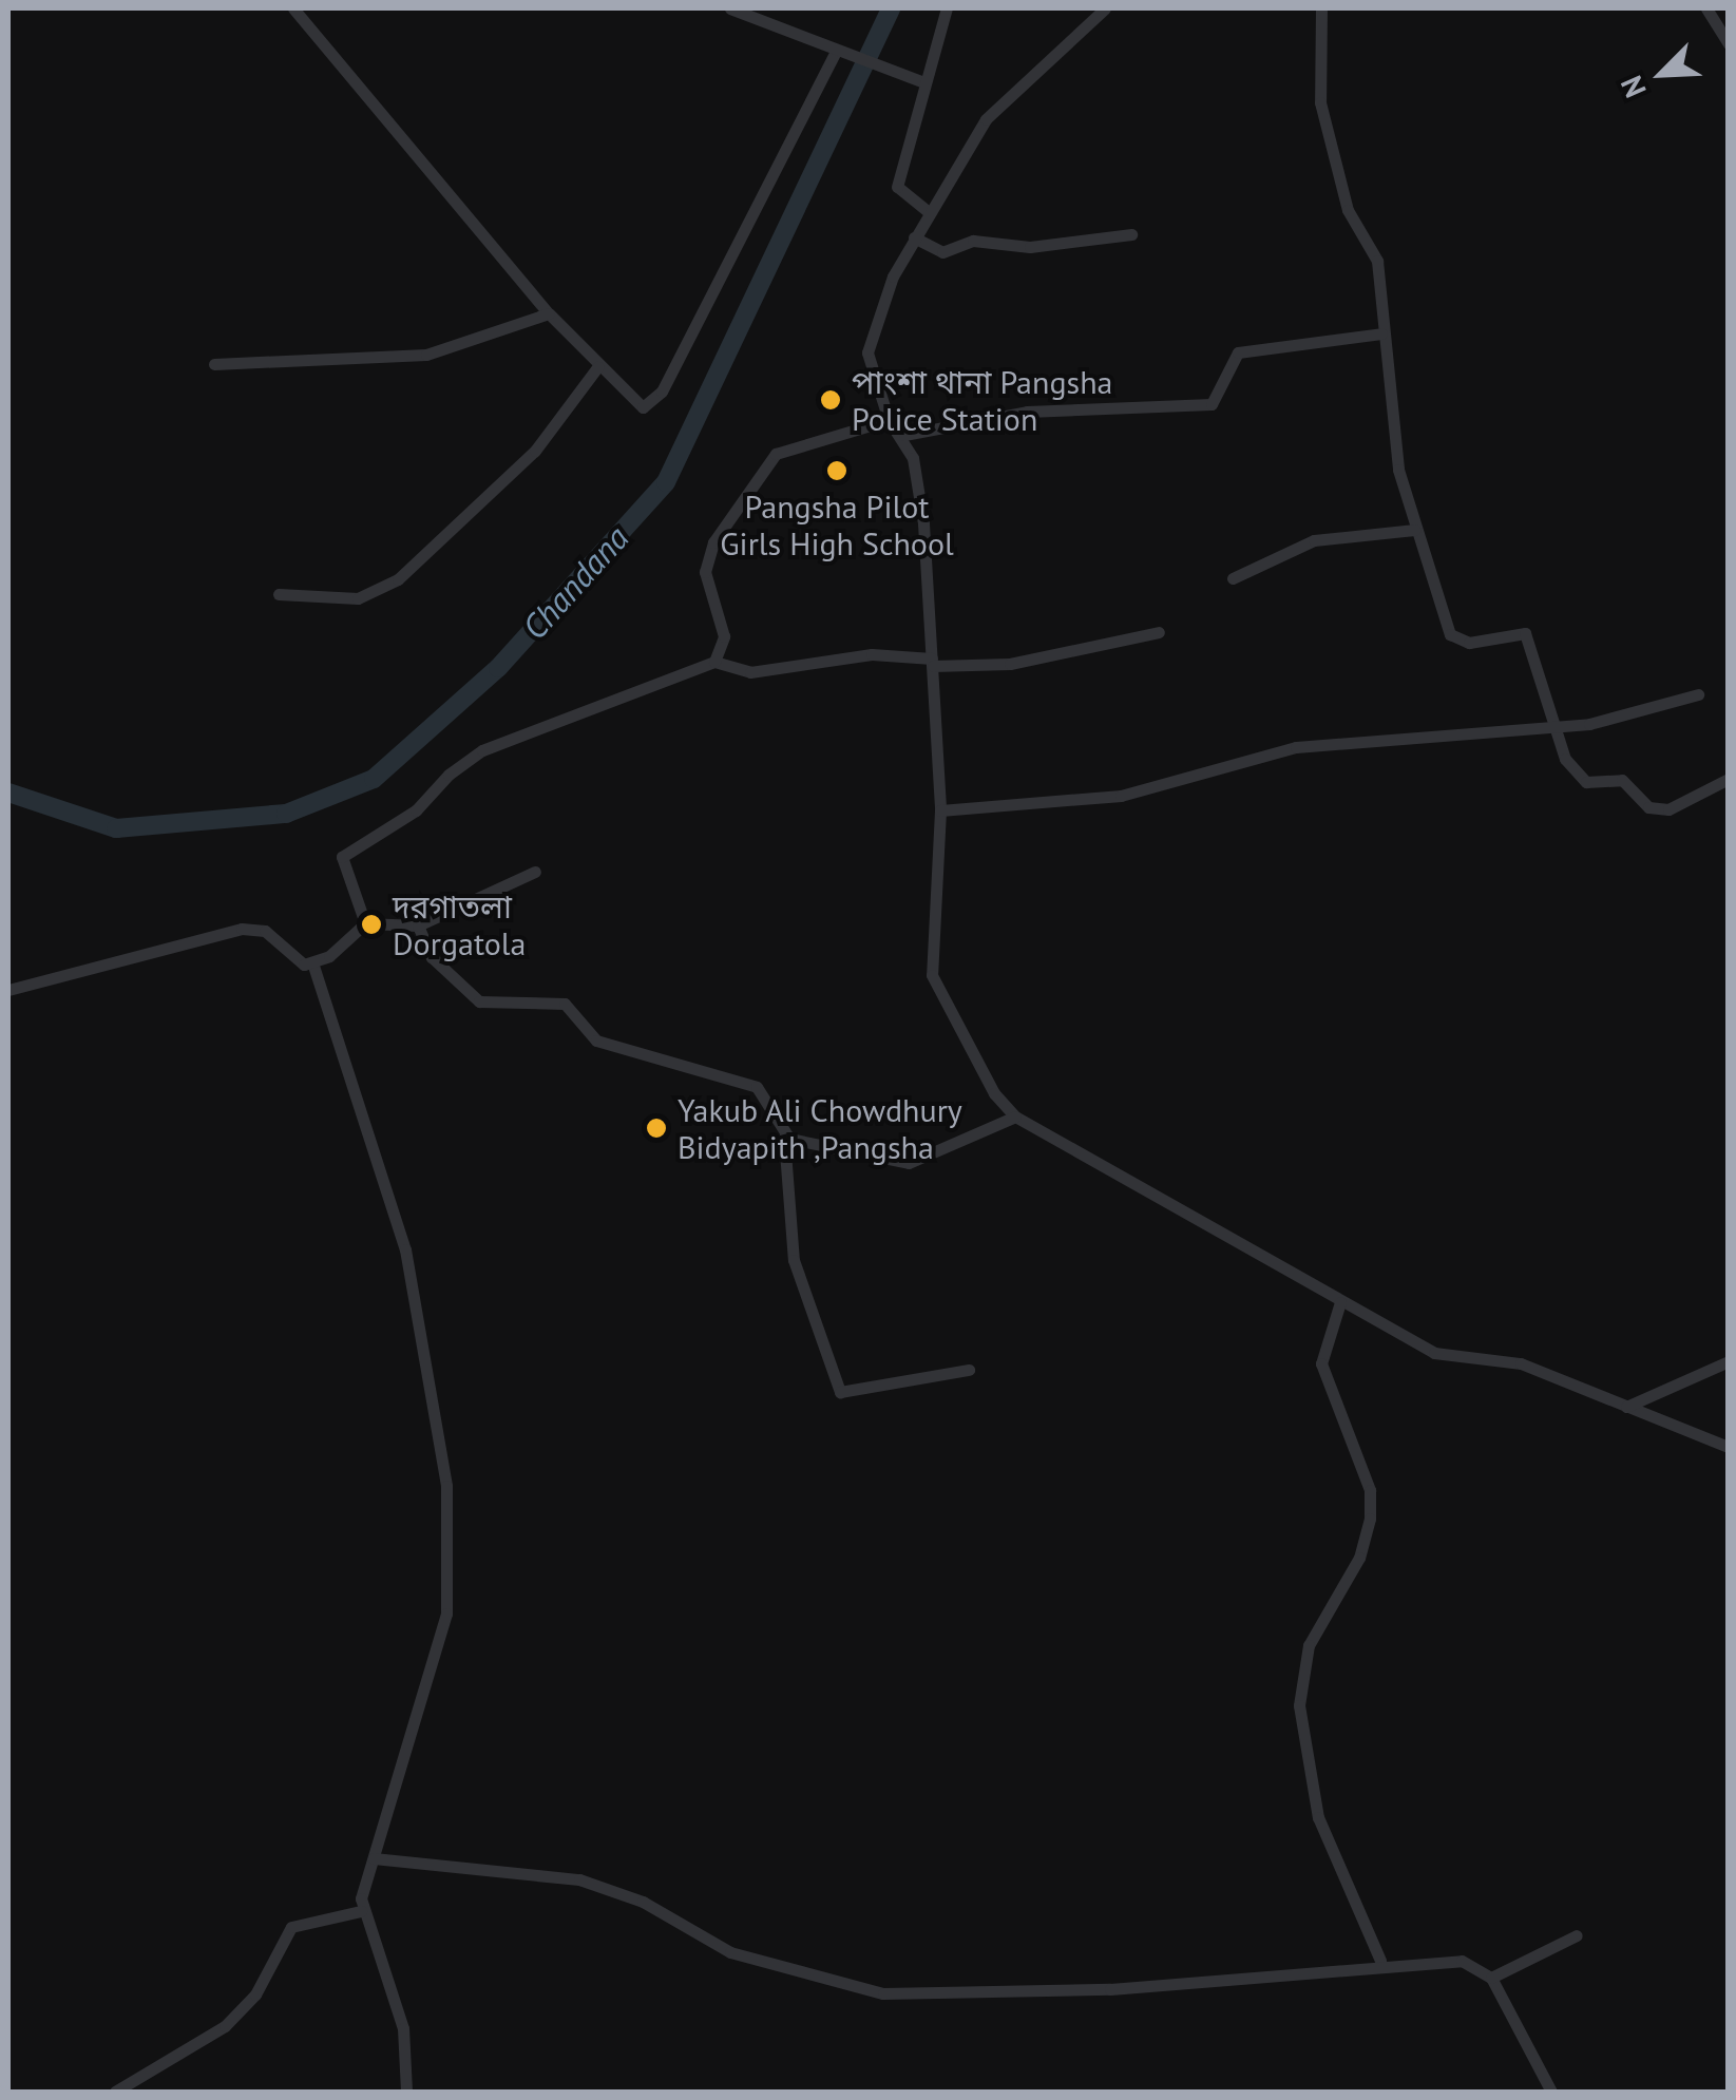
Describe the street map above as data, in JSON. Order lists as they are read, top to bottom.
{
  "water": ["Chandana"],
  "places": [
    "পাংশা থানা Pangsha Police Station",
    "Pangsha Pilot Girls High School",
    "দরগাতলা Dorgatola",
    "Yakub Ali Chowdhury Bidyapith ,Pangsha"
  ],
  "north": "bottom left"
}
